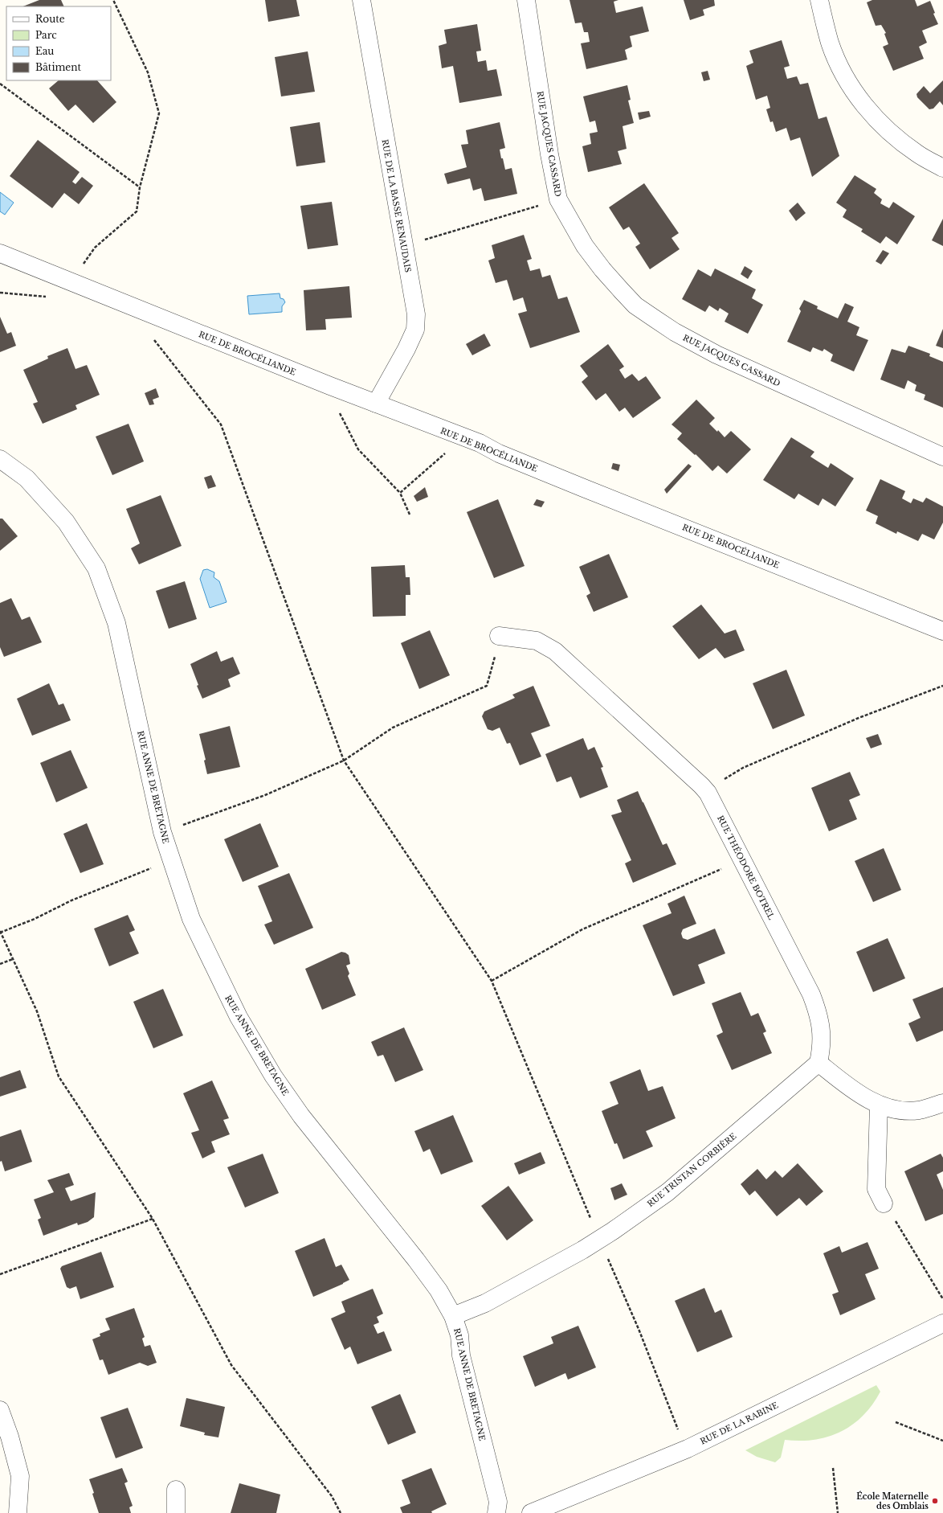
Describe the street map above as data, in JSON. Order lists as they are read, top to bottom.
{
  "streets": {
    "street": [
      "RUE JACQUES CASSARD",
      "RUE DE LA BASSE RENAUDAIS",
      "RUE DE BROCÉLIANDE",
      "RUE ANNE DE BRETAGNE",
      "RUE THÉODORE BOTREL",
      "RUE TRISTAN CORBIÈRE",
      "RUE DE LA RABINE"
    ]
  },
  "crossings": [
    ["RUE DE LA BASSE RENAUDAIS", "RUE DE BROCÉLIANDE"],
    ["RUE ANNE DE BRETAGNE", "RUE TRISTAN CORBIÈRE"],
    ["RUE THÉODORE BOTREL", "RUE TRISTAN CORBIÈRE"]
  ],
  "places": ["École Maternelle des Omblais"],
  "legend": [
    "Route",
    "Parc",
    "Eau",
    "Bâtiment"
  ]
}
